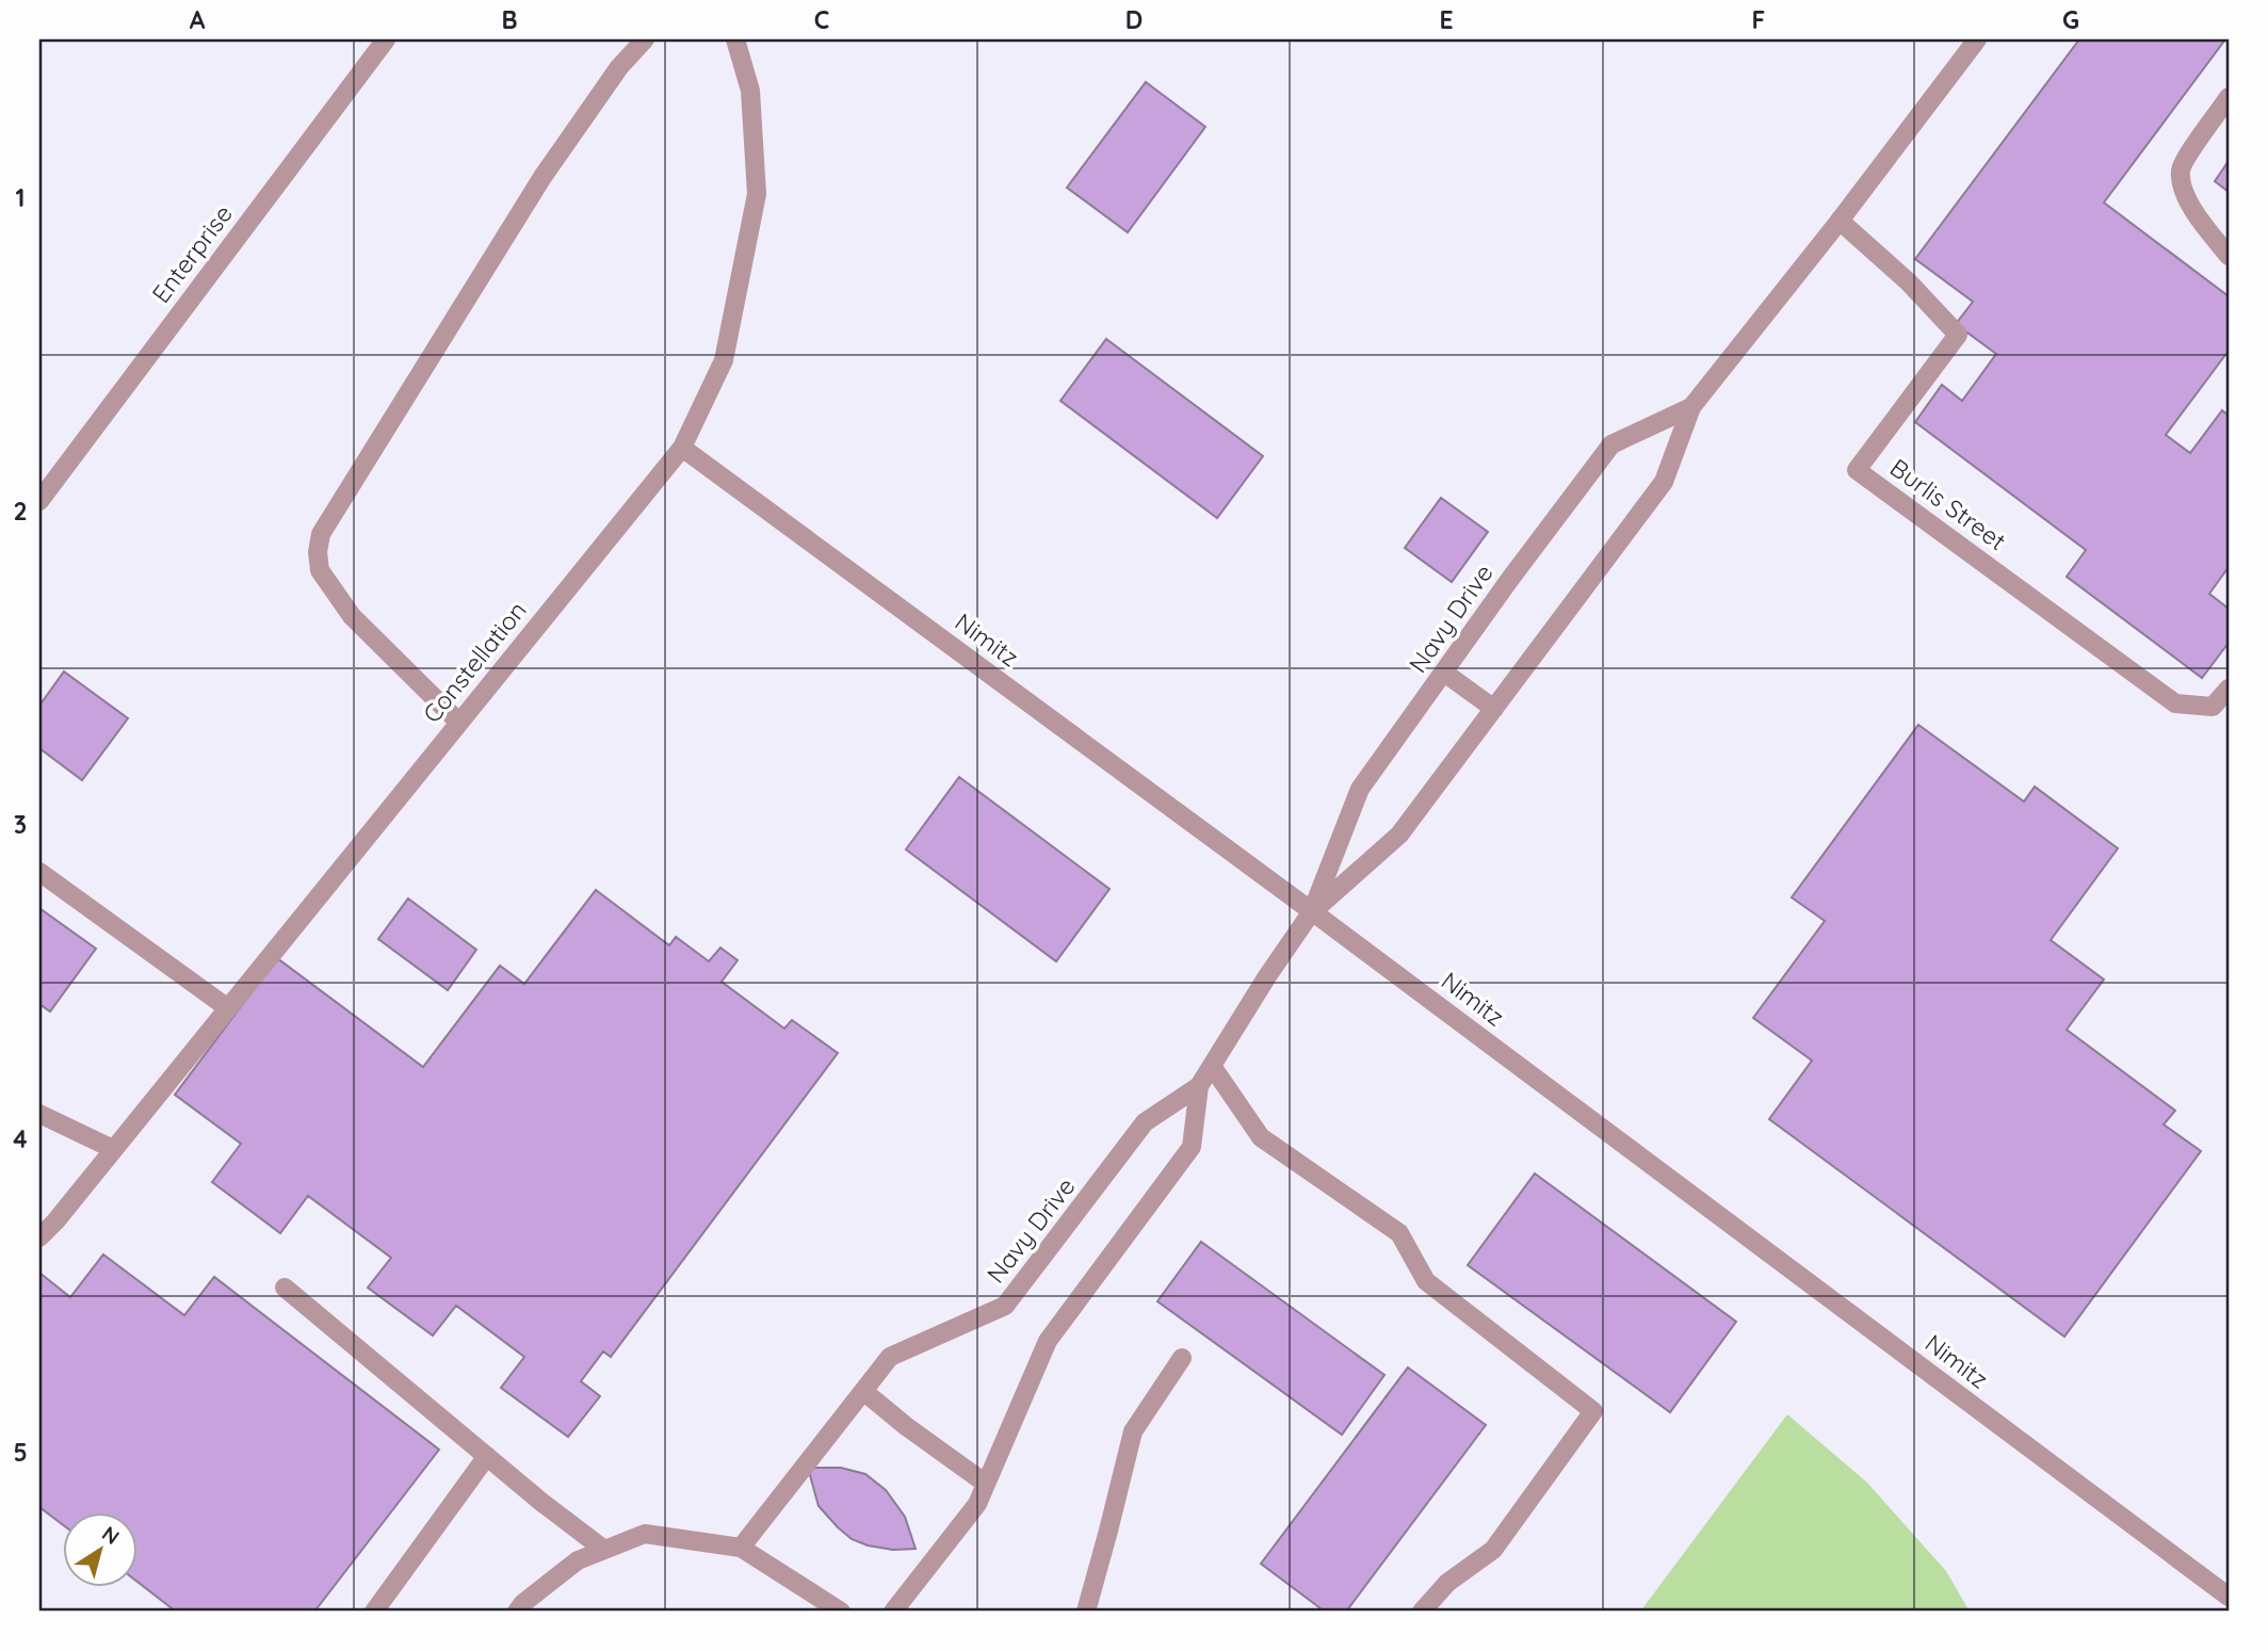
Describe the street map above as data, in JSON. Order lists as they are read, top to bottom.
{
  "streets": {
    "street": [
      "Enterprise",
      "Burlis Street",
      "Navy Drive",
      "Nimitz",
      "Constellation"
    ]
  },
  "crossings": [
    ["Burlis Street", "Navy Drive"],
    ["Navy Drive", "Nimitz"],
    ["Nimitz", "Constellation"]
  ],
  "north": "top right",
  "grid": {
    "columns": [
      "A",
      "B",
      "C",
      "D",
      "E",
      "F",
      "G"
    ],
    "rows": [
      "1",
      "2",
      "3",
      "4",
      "5"
    ]
  }
}
